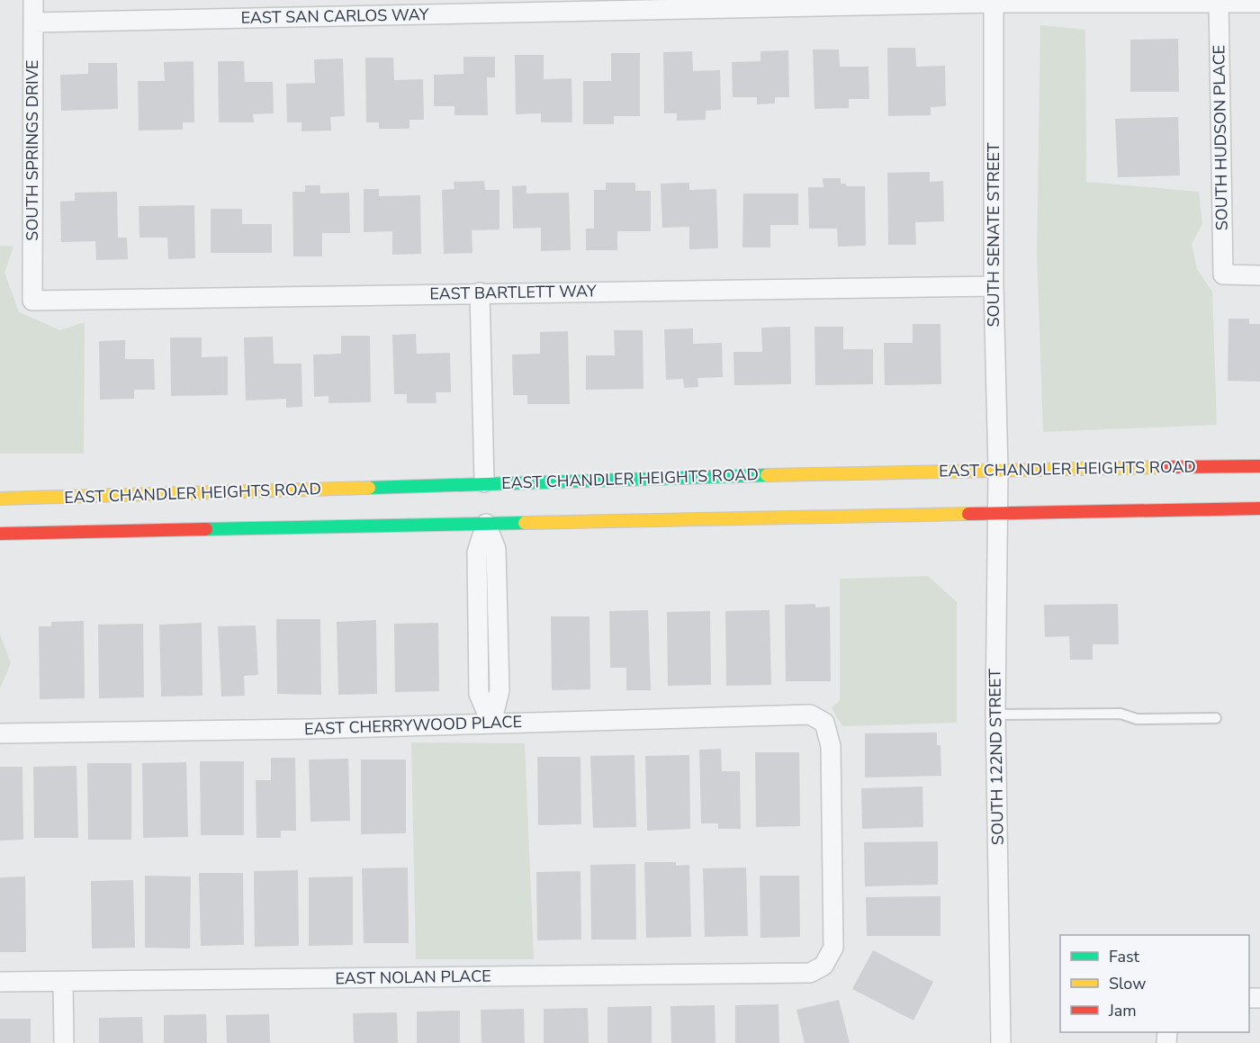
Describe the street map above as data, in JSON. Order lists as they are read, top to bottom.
{
  "streets": {
    "main road": ["EAST CHANDLER HEIGHTS ROAD"],
    "street": [
      "EAST SAN CARLOS WAY",
      "SOUTH HUDSON PLACE",
      "SOUTH SPRINGS DRIVE",
      "SOUTH SENATE STREET",
      "EAST BARTLETT WAY",
      "EAST CHERRYWOOD PLACE",
      "SOUTH 122ND STREET",
      "EAST NOLAN PLACE"
    ]
  },
  "crossings": [
    ["EAST SAN CARLOS WAY", "SOUTH HUDSON PLACE"],
    ["EAST SAN CARLOS WAY", "SOUTH SPRINGS DRIVE"],
    ["EAST SAN CARLOS WAY", "SOUTH SENATE STREET"],
    ["SOUTH SPRINGS DRIVE", "EAST BARTLETT WAY"],
    ["SOUTH SENATE STREET", "EAST BARTLETT WAY"],
    ["SOUTH SENATE STREET", "EAST CHANDLER HEIGHTS ROAD"],
    ["SOUTH SENATE STREET", "SOUTH 122ND STREET"],
    ["EAST CHANDLER HEIGHTS ROAD", "SOUTH 122ND STREET"],
    ["EAST CHERRYWOOD PLACE", "EAST NOLAN PLACE"]
  ],
  "legend": ["Fast", "Slow", "Jam"]
}
